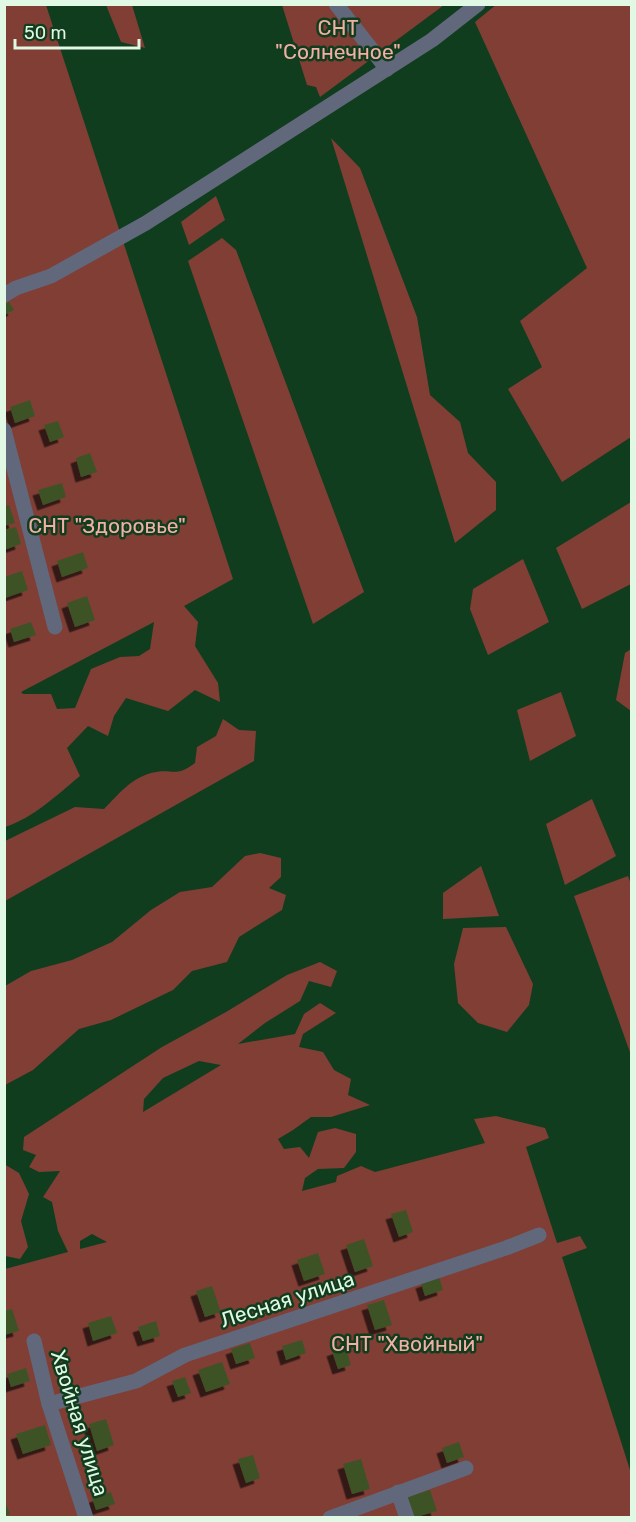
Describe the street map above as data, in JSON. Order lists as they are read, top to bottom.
{
  "streets": {
    "street": ["Лесная улица", "Хвойная улица"]
  },
  "crossings": [
    ["Лесная улица", "Хвойная улица"]
  ],
  "parks": ["СНТ \"Солнечное\"", "СНТ \"Здоровье\"", "СНТ \"Хвойный\""],
  "scale_bar": "50 m"
}
